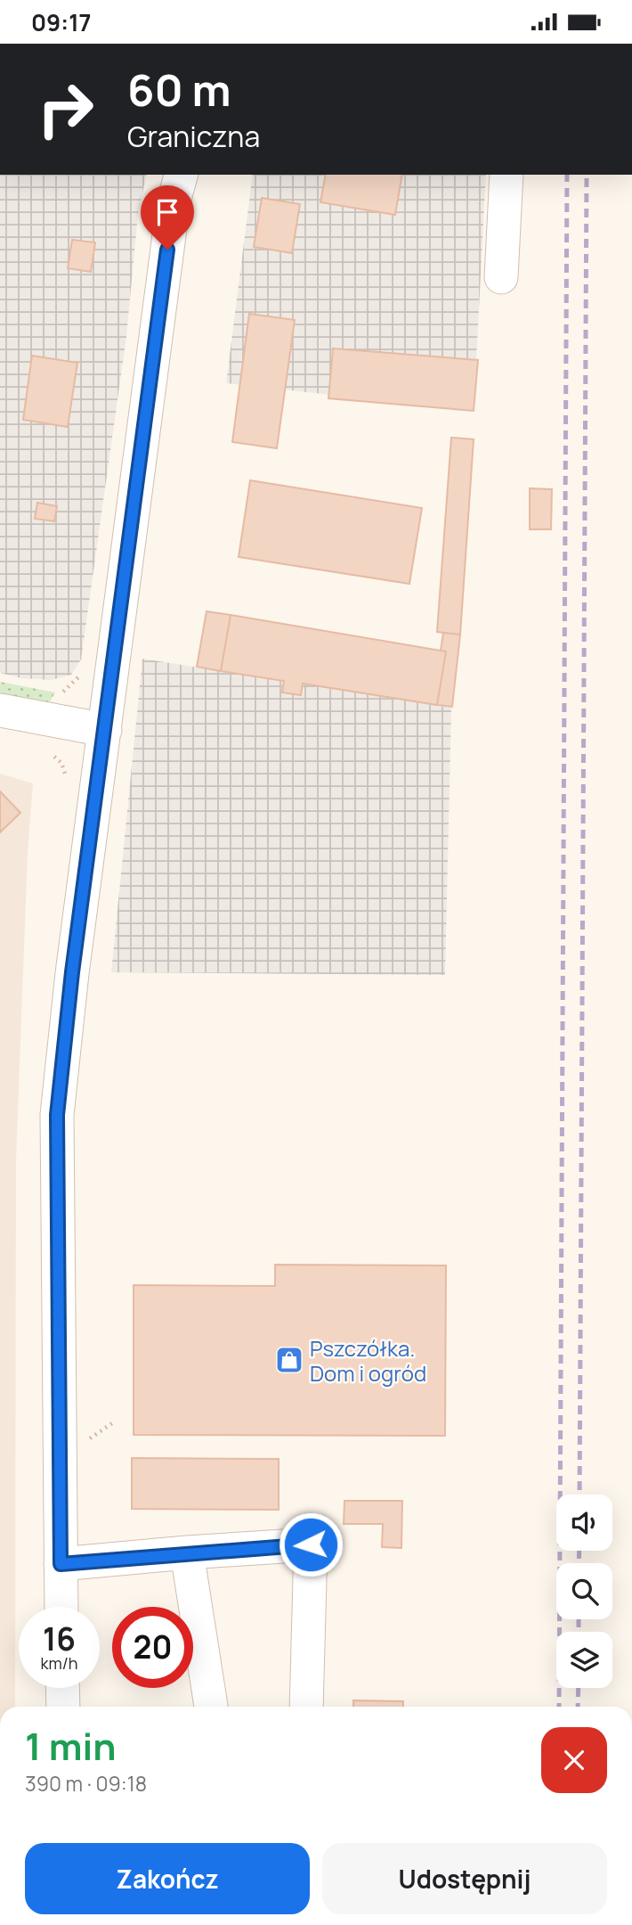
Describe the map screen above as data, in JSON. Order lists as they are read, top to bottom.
{
  "places": {
    "shop": ["Pszczółka. Dom i ogród"]
  },
  "page": {
    "status": "09:17",
    "turn": ["60 m", "Graniczna"],
    "speed": "16 km/h",
    "limit": "20",
    "heading": ["1 min", "390 m · 09:18"],
    "buttons": ["Zakończ", "Udostępnij"]
  }
}
